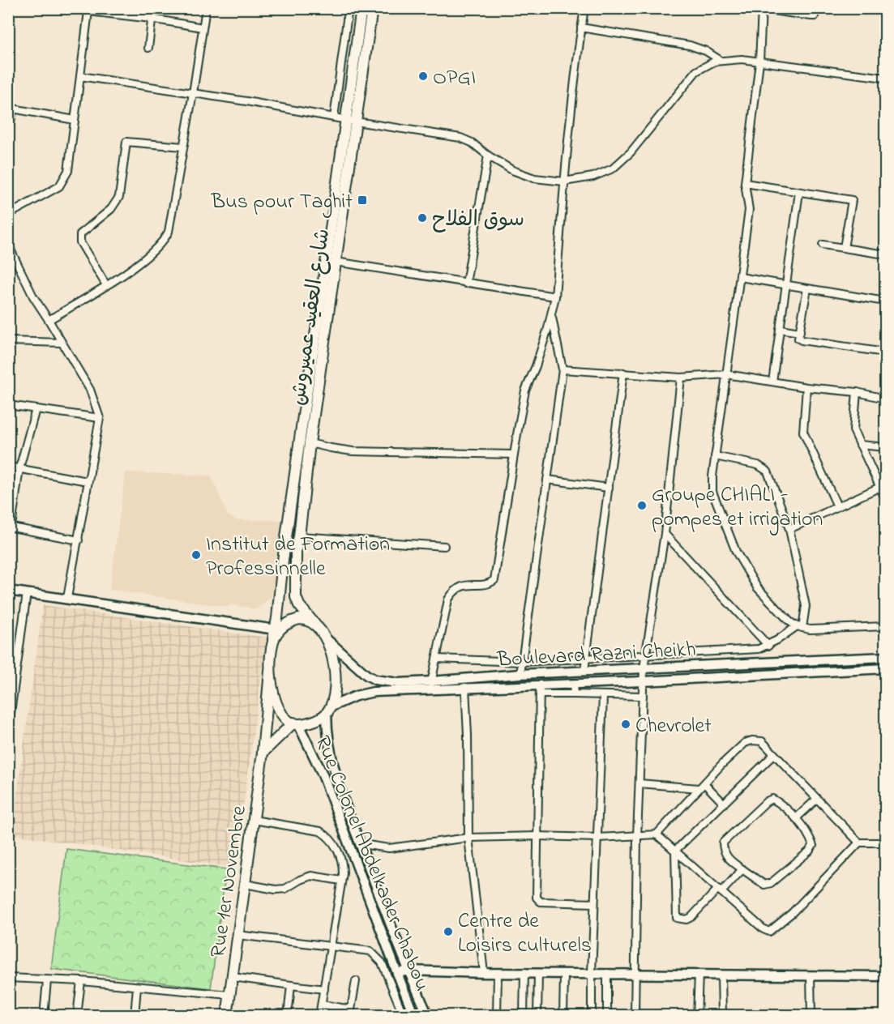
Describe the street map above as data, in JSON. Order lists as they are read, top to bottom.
{
  "streets": {
    "main road": [
      "شارع العقيد عميروش",
      "Boulevard Razni Cheikh",
      "Rue Colonel Abdelkader Chabou",
      "Rue 1er Novembre"
    ]
  },
  "crossings": [
    ["شارع العقيد عميروش", "Boulevard Razni Cheikh"],
    ["شارع العقيد عميروش", "Rue Colonel Abdelkader Chabou"],
    ["شارع العقيد عميروش", "Rue 1er Novembre"],
    ["Boulevard Razni Cheikh", "Rue Colonel Abdelkader Chabou"],
    ["Boulevard Razni Cheikh", "Rue 1er Novembre"],
    ["Rue Colonel Abdelkader Chabou", "Rue 1er Novembre"]
  ],
  "places": {
    "other": [
      "OPGI",
      "سوق الفلاح",
      "Groupe CHIALI - pompes et irrigation",
      "Institut de Formation Professinnelle",
      "Chevrolet",
      "Centre de Loisirs culturels"
    ],
    "transit": ["Bus pour Taghit"]
  }
}
